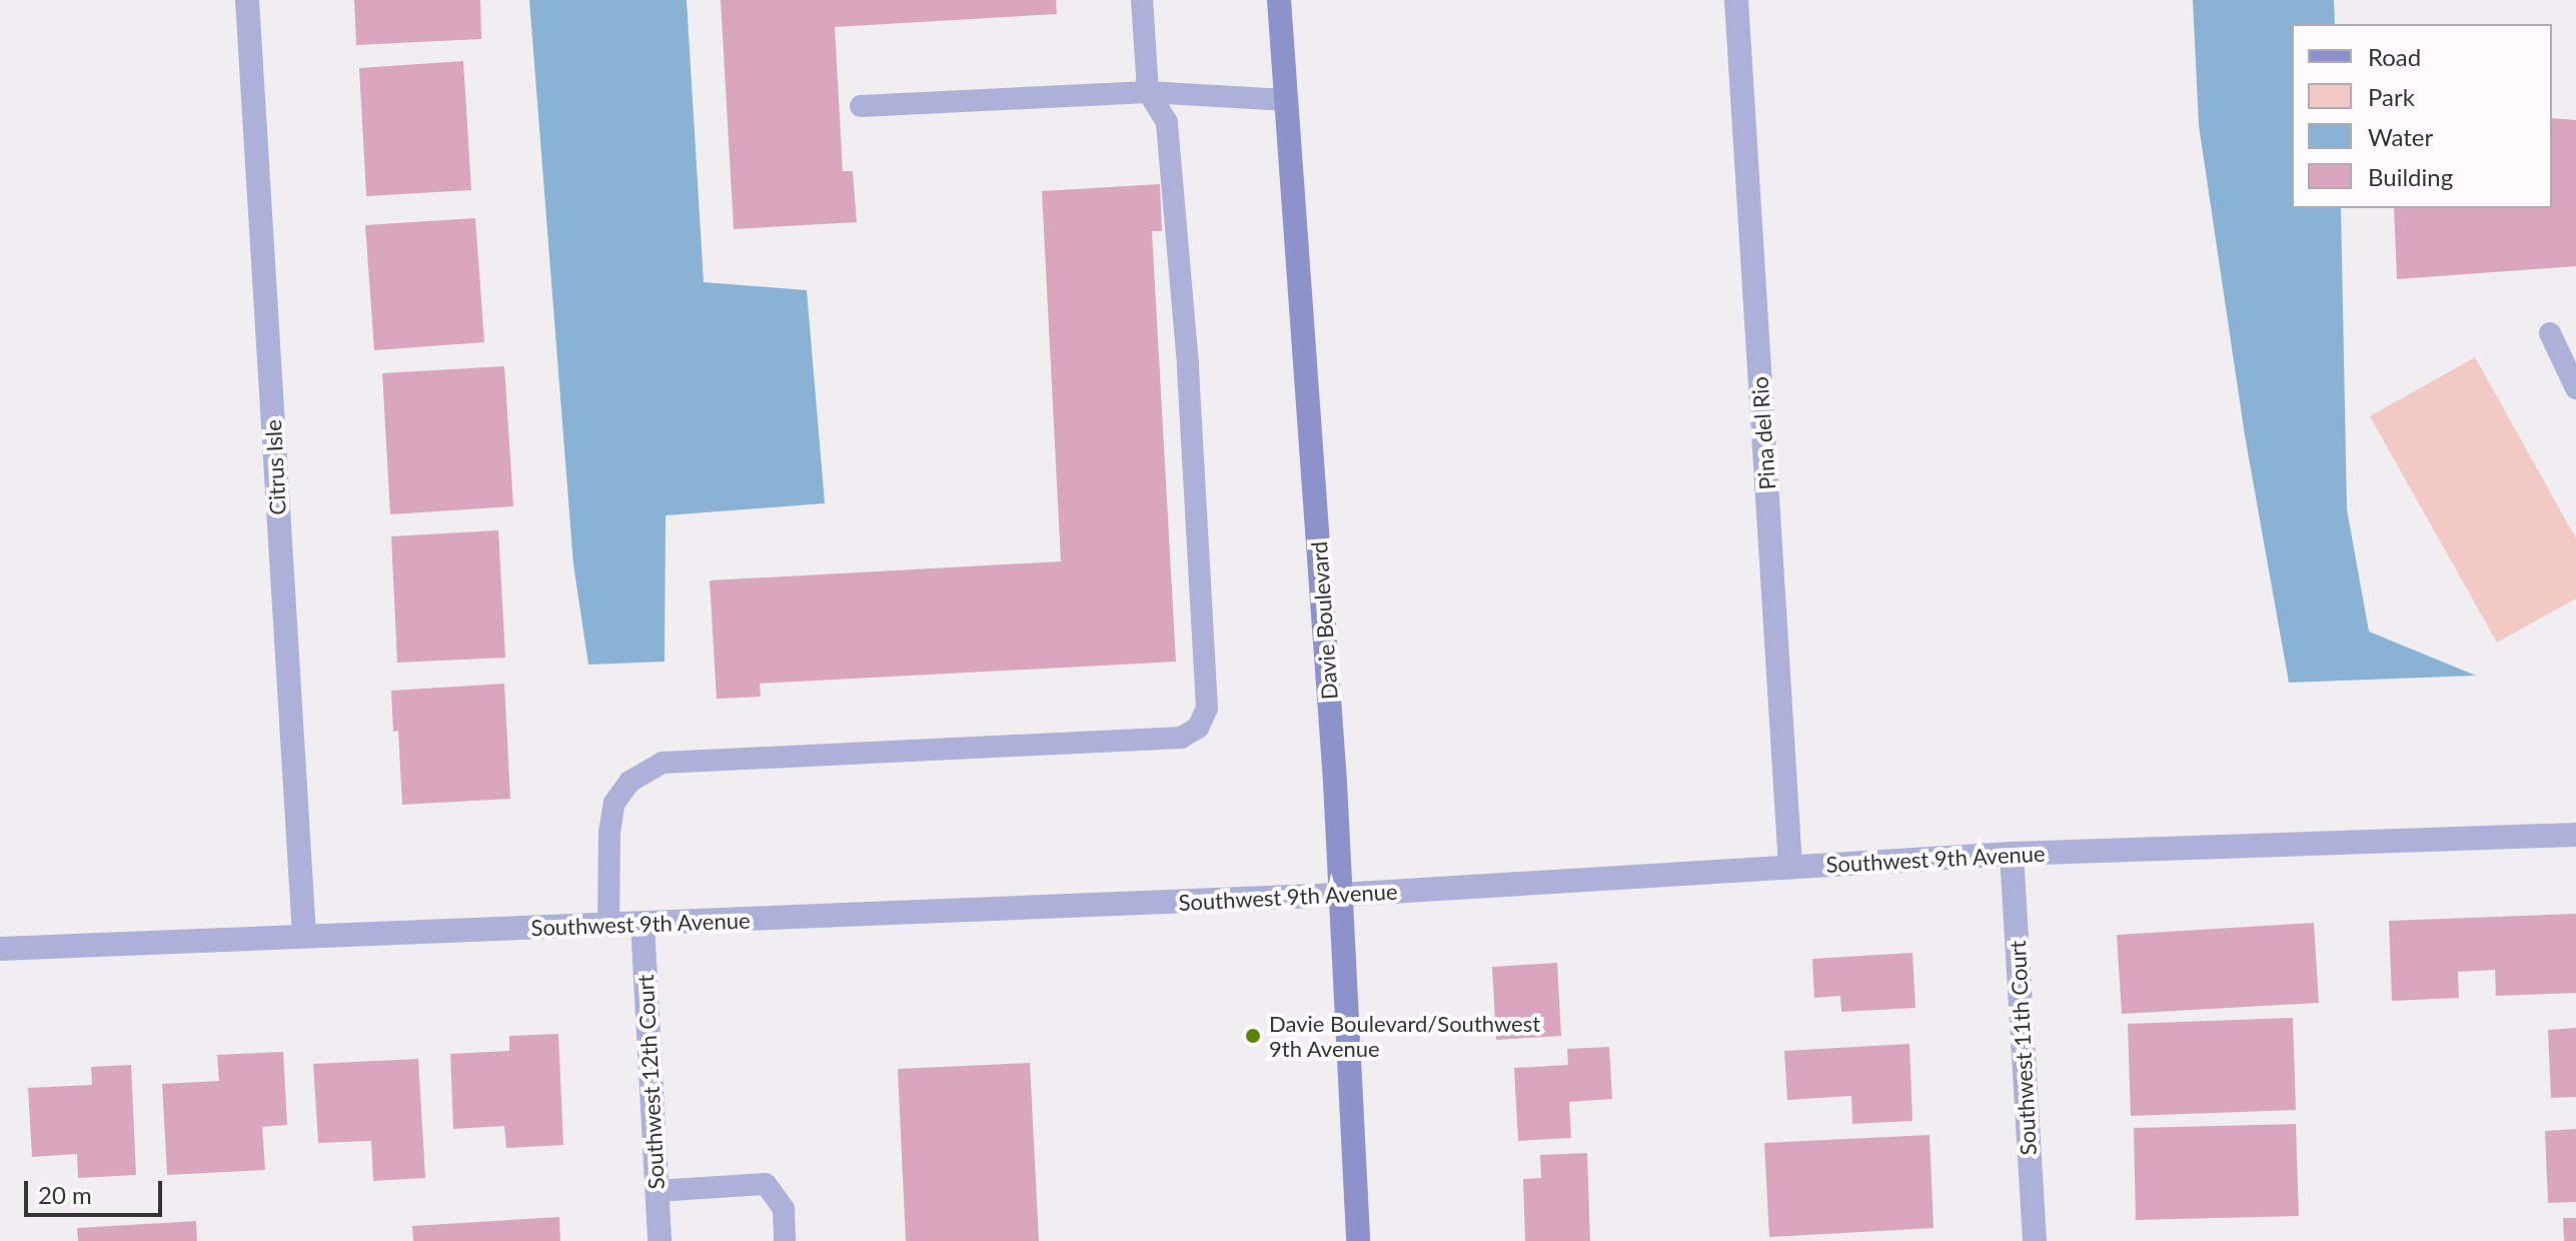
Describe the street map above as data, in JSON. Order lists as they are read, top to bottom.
{
  "streets": {
    "main road": ["Davie Boulevard"],
    "street": [
      "Pina del Rio",
      "Citrus Isle",
      "Southwest 9th Avenue",
      "Southwest 11th Court",
      "Southwest 12th Court"
    ]
  },
  "crossings": [
    ["Pina del Rio", "Southwest 9th Avenue"],
    ["Citrus Isle", "Southwest 9th Avenue"],
    ["Davie Boulevard", "Southwest 9th Avenue"],
    ["Southwest 9th Avenue", "Southwest 11th Court"],
    ["Southwest 9th Avenue", "Southwest 12th Court"]
  ],
  "places": ["Davie Boulevard/Southwest 9th Avenue"],
  "legend": [
    "Road",
    "Park",
    "Water",
    "Building"
  ],
  "scale_bar": "20 m"
}
